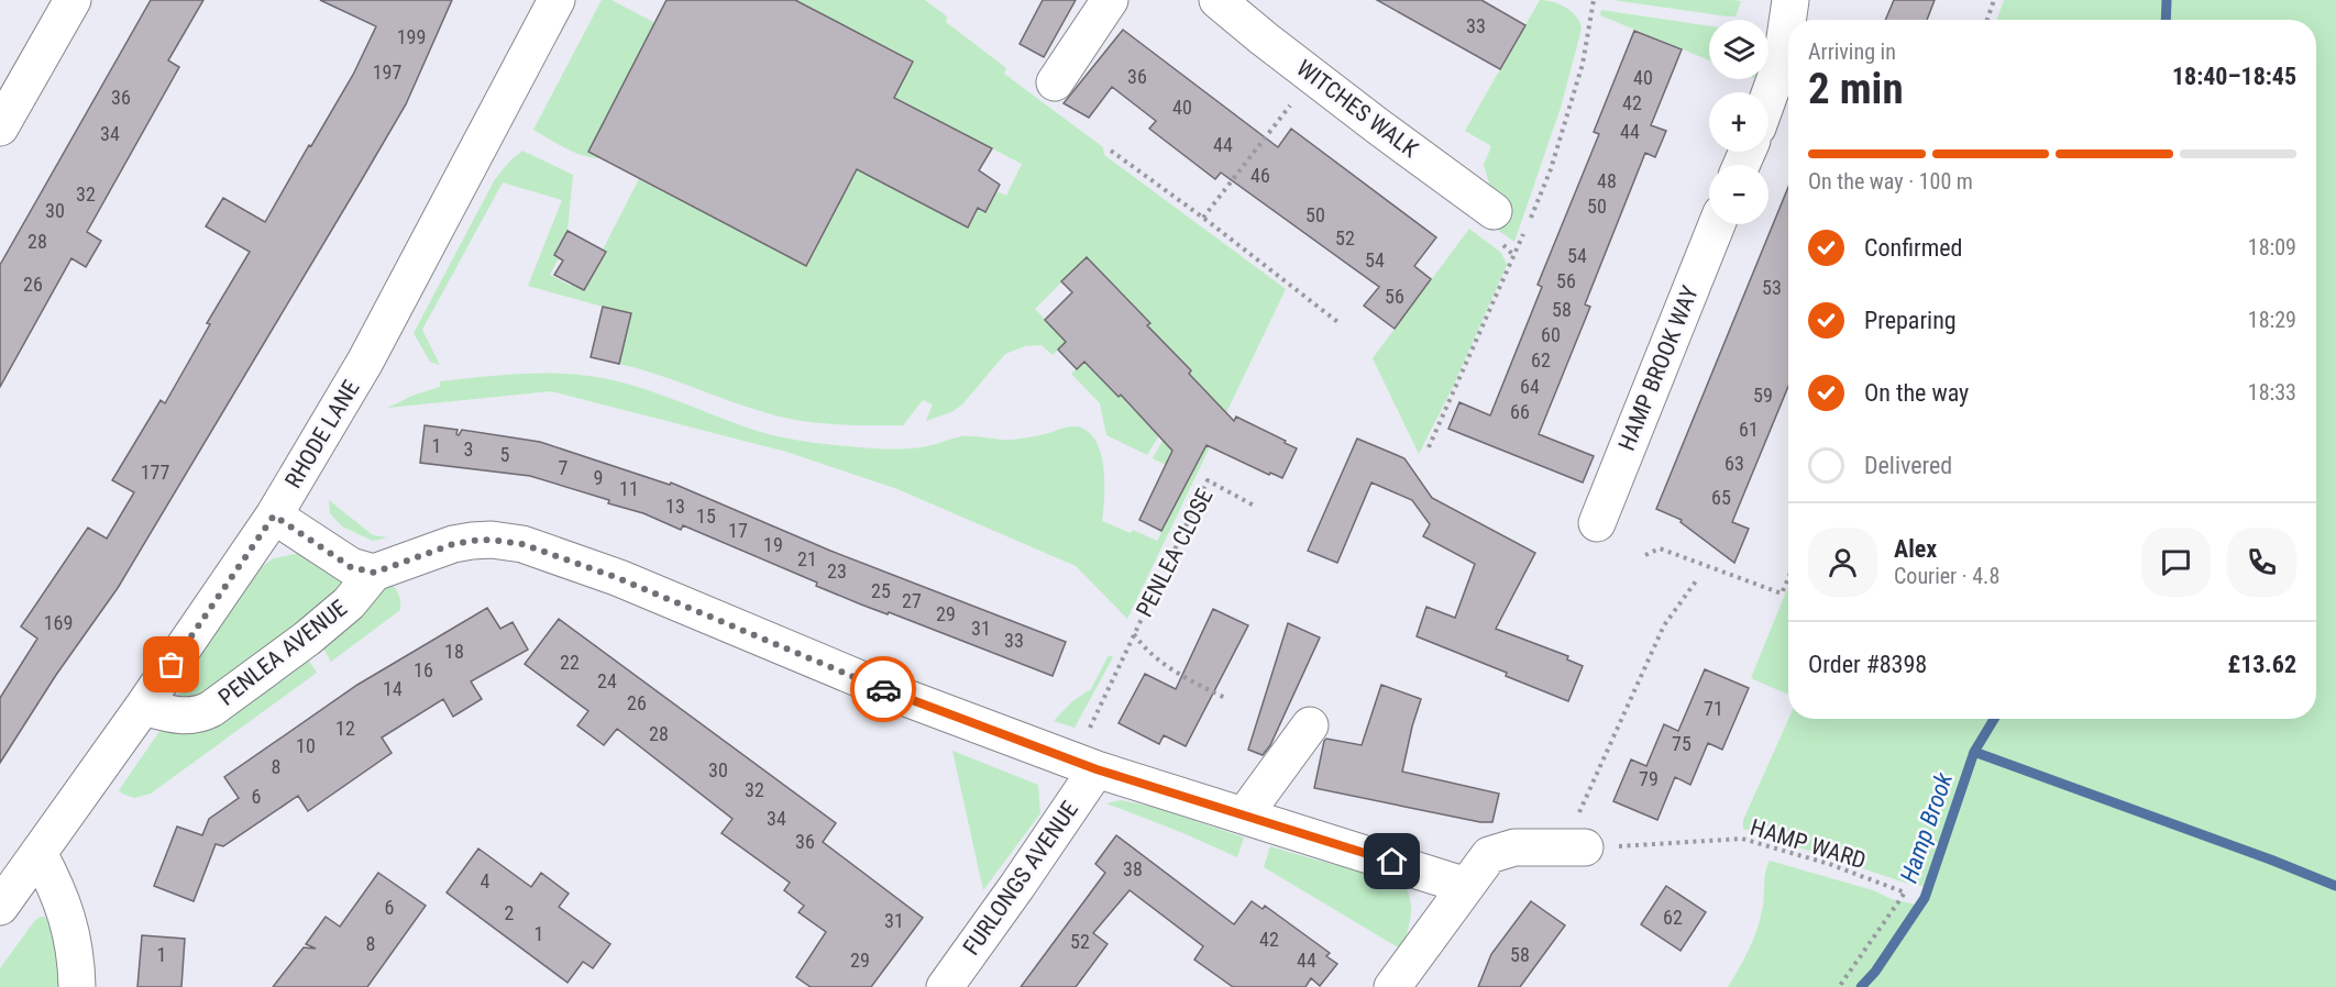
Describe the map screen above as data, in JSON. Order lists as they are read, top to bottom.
{
  "streets": {
    "street": [
      "WITCHES WALK",
      "HAMP BROOK WAY",
      "RHODE LANE",
      "PENLEA AVENUE",
      "FURLONGS AVENUE"
    ],
    "path": ["PENLEA CLOSE", "HAMP WARD"]
  },
  "crossings": [
    ["RHODE LANE", "PENLEA AVENUE"],
    ["PENLEA CLOSE", "PENLEA AVENUE"],
    ["PENLEA CLOSE", "FURLONGS AVENUE"],
    ["PENLEA AVENUE", "FURLONGS AVENUE"]
  ],
  "water": ["Hamp Brook"],
  "house_numbers": [
    "33",
    "199",
    "197",
    "36",
    "40",
    "36",
    "42",
    "40",
    "44",
    "34",
    "44",
    "46",
    "48",
    "32",
    "50",
    "30",
    "50",
    "52",
    "28",
    "54",
    "54",
    "56",
    "26",
    "53",
    "56",
    "58",
    "60",
    "62",
    "64",
    "59",
    "66",
    "61",
    "1",
    "3",
    "5",
    "63",
    "7",
    "177",
    "9",
    "11",
    "65",
    "13",
    "15",
    "17",
    "19",
    "21",
    "23",
    "25",
    "27",
    "29",
    "169",
    "31",
    "33",
    "18",
    "22",
    "16",
    "24",
    "14",
    "26",
    "71",
    "12",
    "28",
    "75",
    "10",
    "8",
    "30",
    "79",
    "32",
    "6",
    "34",
    "36",
    "38",
    "4",
    "6",
    "2",
    "62",
    "31",
    "1",
    "42",
    "52",
    "8",
    "1",
    "58",
    "29",
    "44"
  ],
  "page": {
    "map_buttons": ["+", "−"],
    "heading": ["2 min", "Arriving in", "18:40–18:45"],
    "panel": [
      "Alex",
      "Courier · 4.8",
      "Order #8398",
      "£13.62"
    ],
    "bar": "On the way · 100 m",
    "list": [
      ["Confirmed", "18:09"],
      ["Preparing", "18:29"],
      ["On the way", "18:33"],
      "Delivered"
    ]
  }
}
